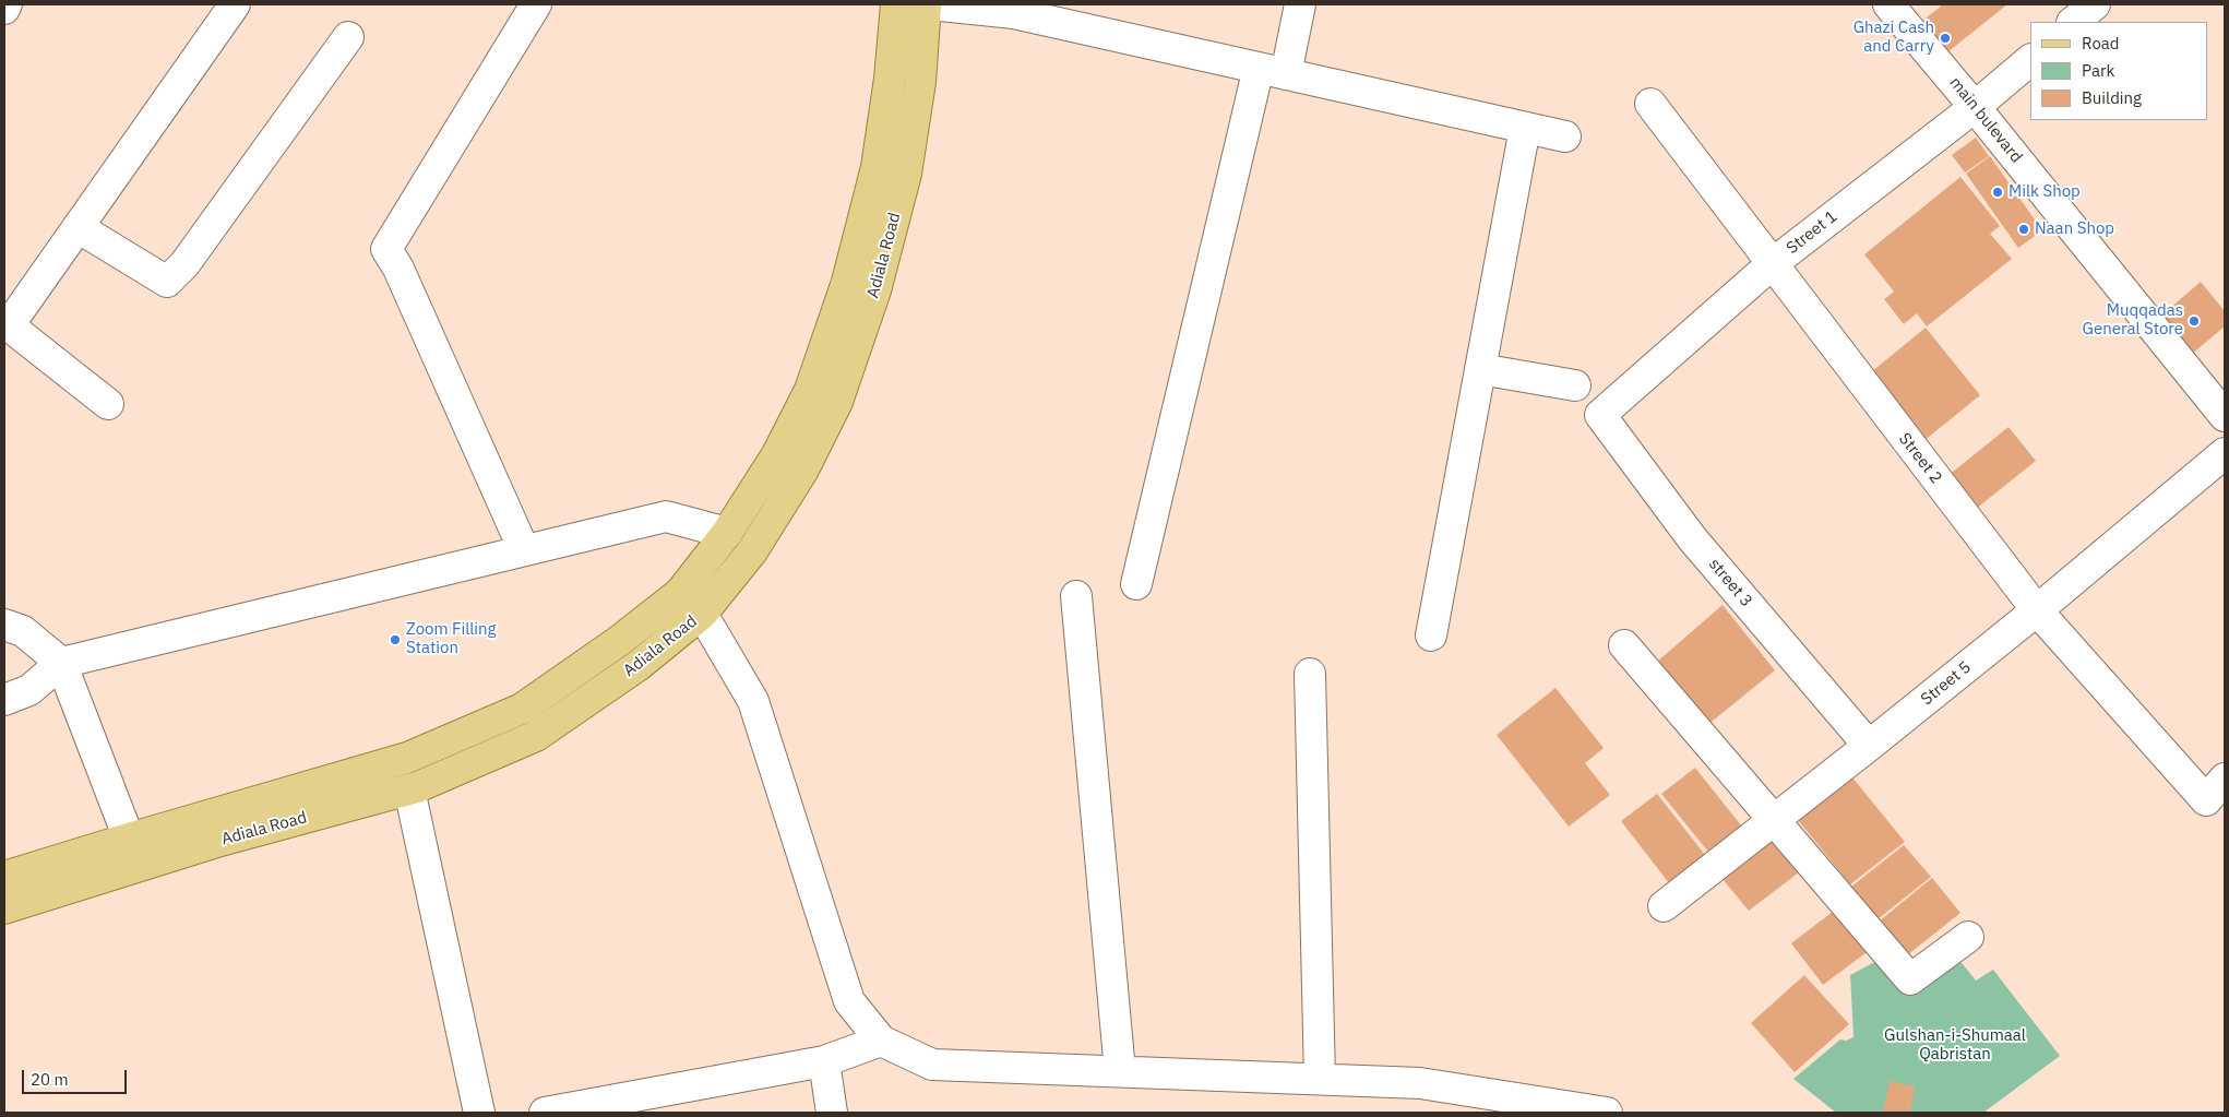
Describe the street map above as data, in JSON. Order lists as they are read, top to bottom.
{
  "streets": {
    "main road": ["Adiala Road"],
    "street": [
      "main bulevard",
      "Street 1",
      "Street 2",
      "street 3",
      "Street 5"
    ]
  },
  "crossings": [
    ["main bulevard", "Street 1"],
    ["Street 1", "Street 2"],
    ["Street 1", "street 3"],
    ["Street 2", "Street 5"],
    ["street 3", "Street 5"]
  ],
  "parks": ["Gulshan-i-Shumaal Qabristan"],
  "places": [
    "Ghazi Cash and Carry",
    "Milk Shop",
    "Naan Shop",
    "Muqqadas General Store",
    "Zoom Filling Station"
  ],
  "legend": ["Road", "Park", "Building"],
  "scale_bar": "20 m"
}
